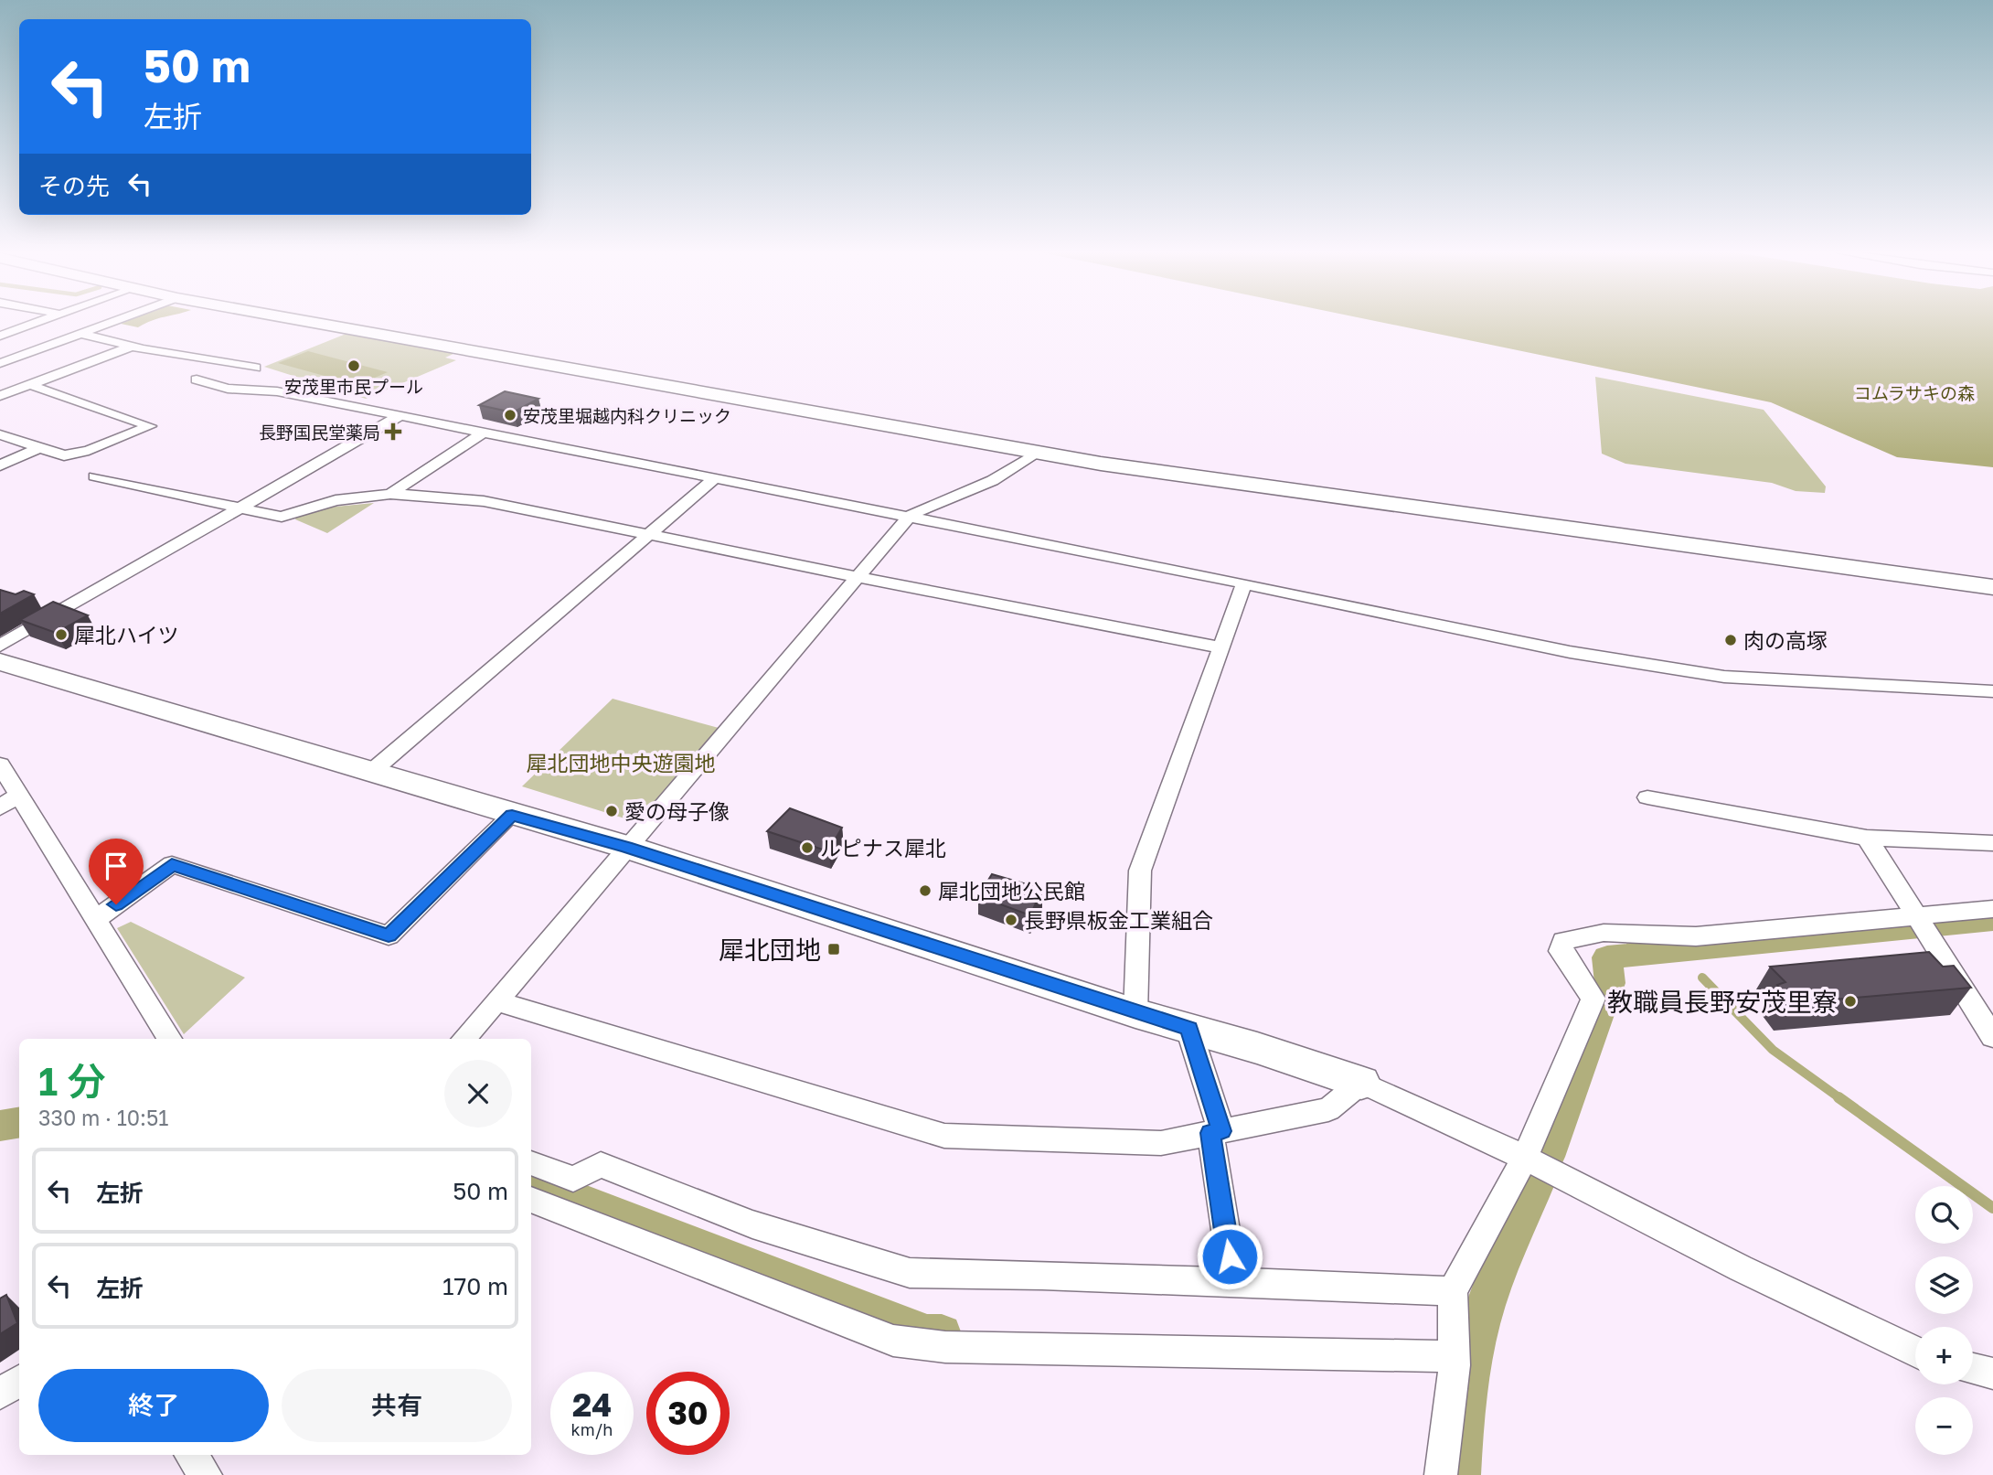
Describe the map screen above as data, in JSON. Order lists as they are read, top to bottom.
{
  "parks": ["コムラサキの森", "犀北団地中央遊園地"],
  "places": {
    "other": [
      "安茂里市民プール",
      "安茂里堀越内科クリニック",
      "犀北ハイツ",
      "肉の高塚",
      "愛の母子像",
      "ルピナス犀北",
      "犀北団地公民館",
      "長野県板金工業組合",
      "教職員長野安茂里寮"
    ],
    "health": ["長野国民堂薬局"],
    "transit": ["犀北団地"]
  },
  "page": {
    "turn": ["50 m", "左折"],
    "then": "その先",
    "heading": ["1 分", "330 m · 10:51"],
    "list": [
      {
        "name": "左折",
        "value": "50 m"
      },
      {
        "name": "左折",
        "value": "170 m"
      }
    ],
    "map_buttons": ["+", "−"],
    "buttons": ["終了", "共有"],
    "speed": "24 km/h",
    "limit": "30"
  }
}
